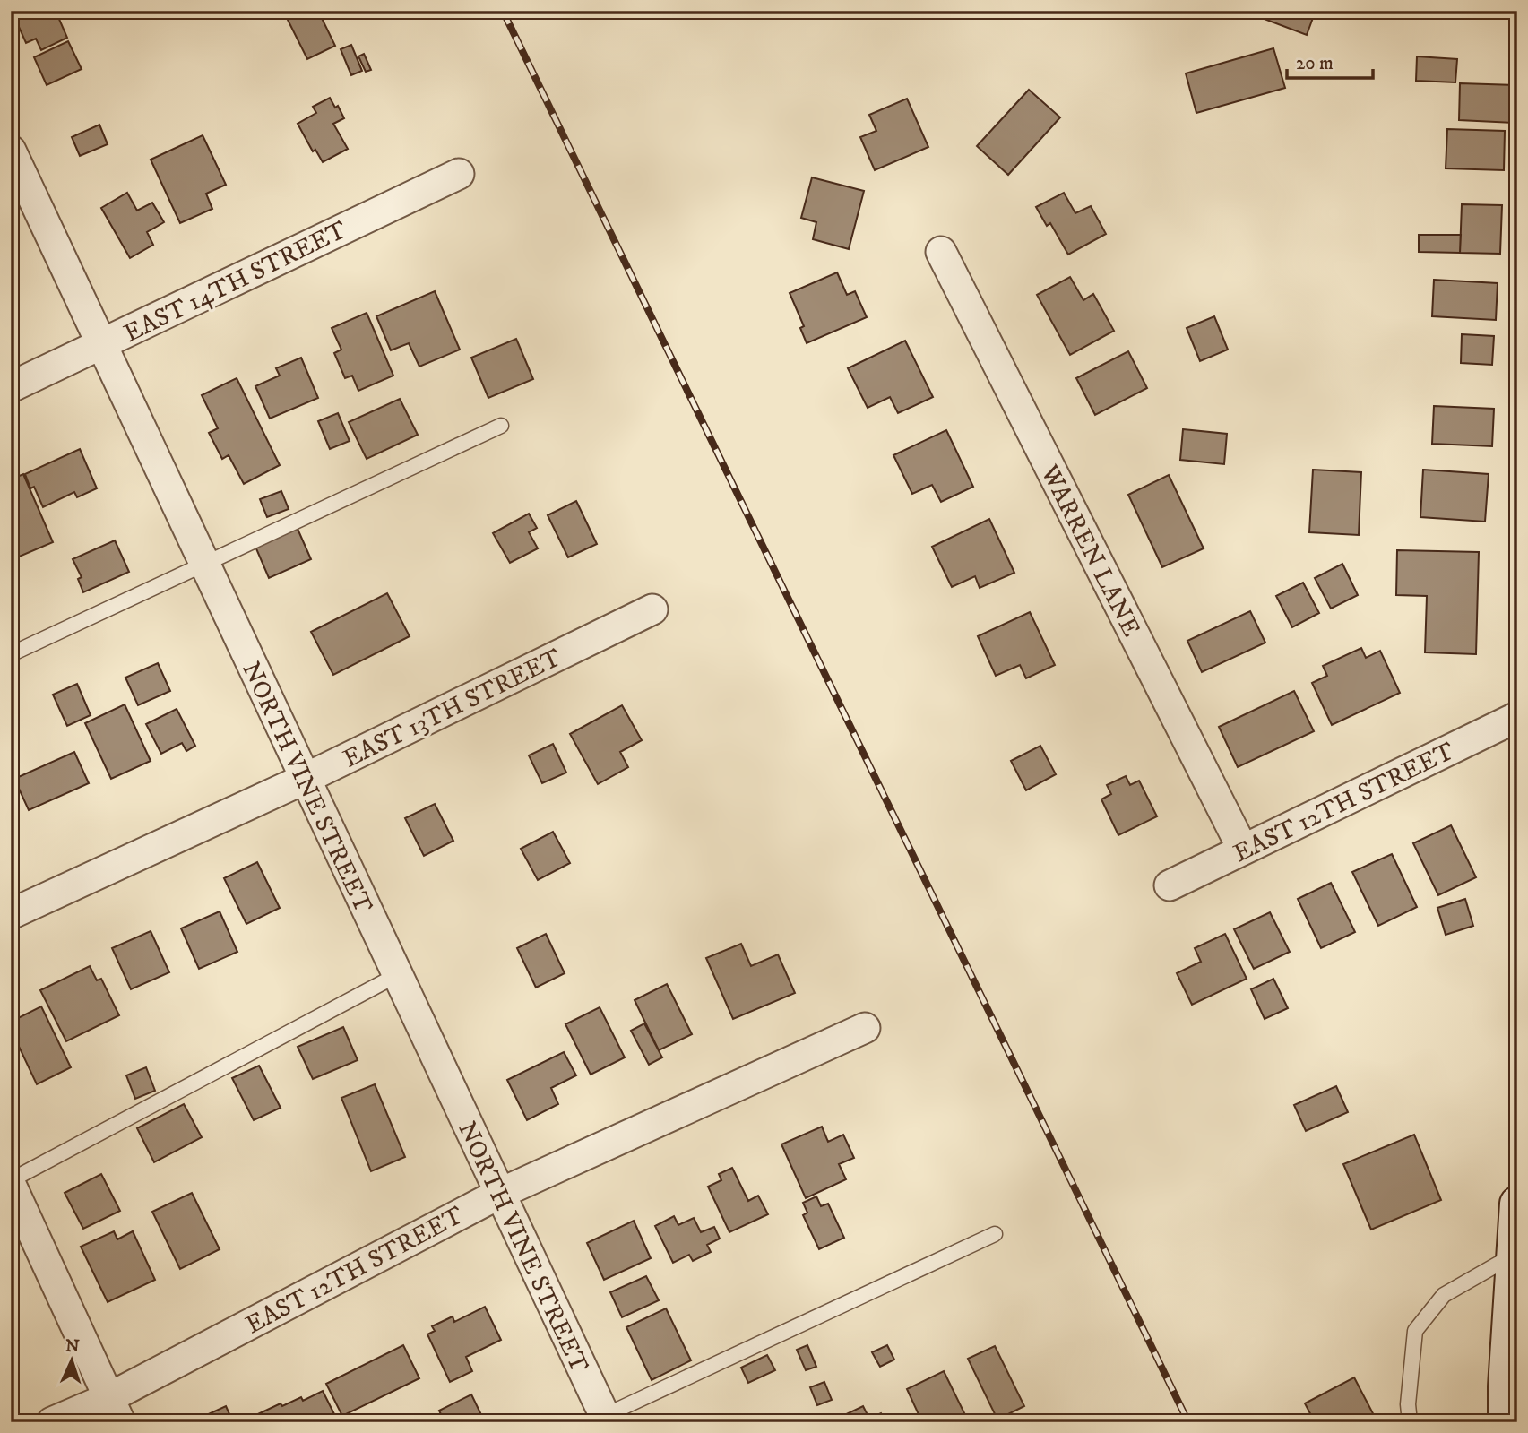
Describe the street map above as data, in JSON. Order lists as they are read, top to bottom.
{
  "streets": {
    "street": [
      "EAST 14TH STREET",
      "WARREN LANE",
      "EAST 13TH STREET",
      "NORTH VINE STREET",
      "EAST 12TH STREET"
    ]
  },
  "crossings": [
    ["EAST 14TH STREET", "NORTH VINE STREET"],
    ["WARREN LANE", "EAST 12TH STREET"],
    ["EAST 13TH STREET", "NORTH VINE STREET"],
    ["NORTH VINE STREET", "EAST 12TH STREET"]
  ],
  "scale_bar": "20 m",
  "north": "top"
}
